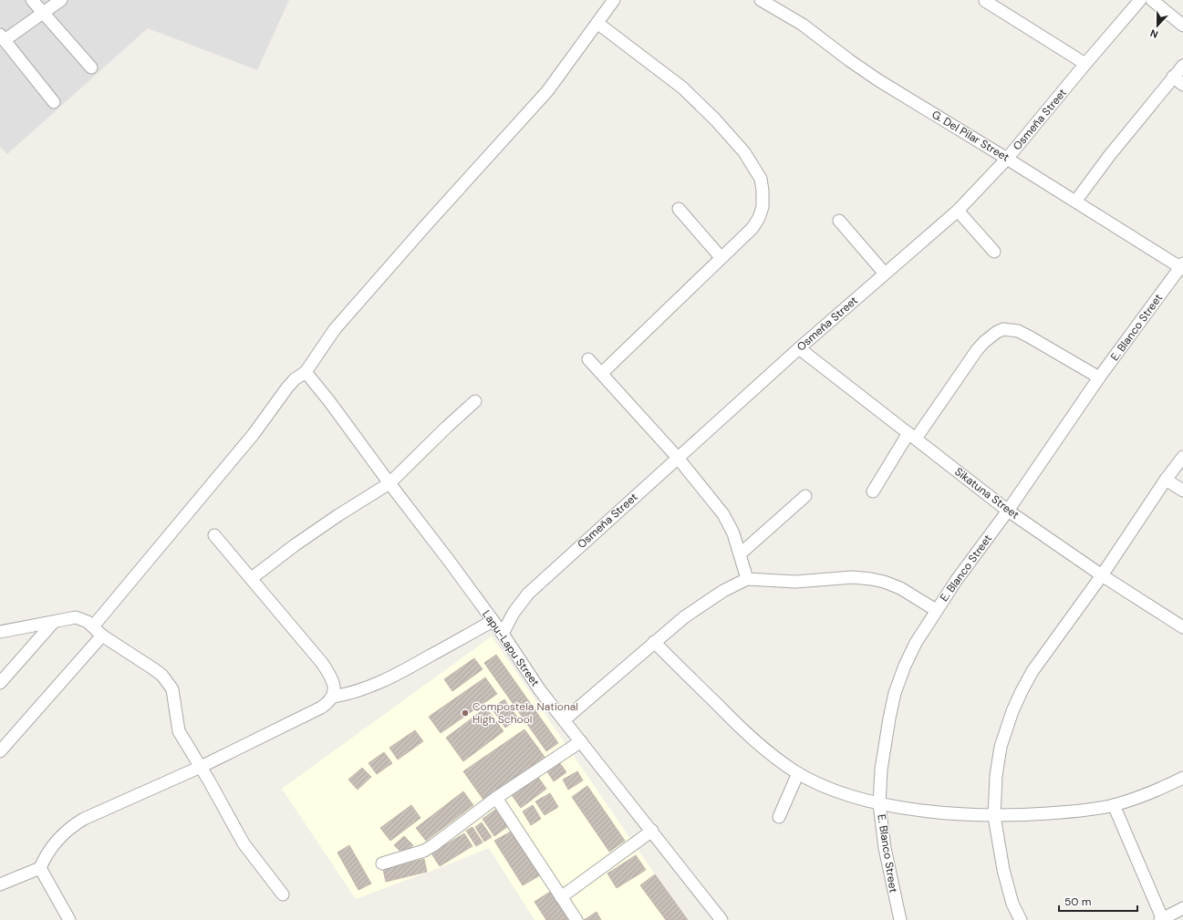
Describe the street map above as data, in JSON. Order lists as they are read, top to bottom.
{
  "streets": {
    "street": [
      "Osmeña Street",
      "G. Del Pilar Street",
      "E. Blanco Street",
      "Sikatuna Street",
      "Lapu-Lapu Street"
    ]
  },
  "crossings": [
    ["Osmeña Street", "G. Del Pilar Street"],
    ["Osmeña Street", "Sikatuna Street"],
    ["Osmeña Street", "Lapu-Lapu Street"],
    ["G. Del Pilar Street", "E. Blanco Street"],
    ["E. Blanco Street", "Sikatuna Street"]
  ],
  "places": ["Compostela National High School"],
  "scale_bar": "50 m",
  "north": "bottom"
}
